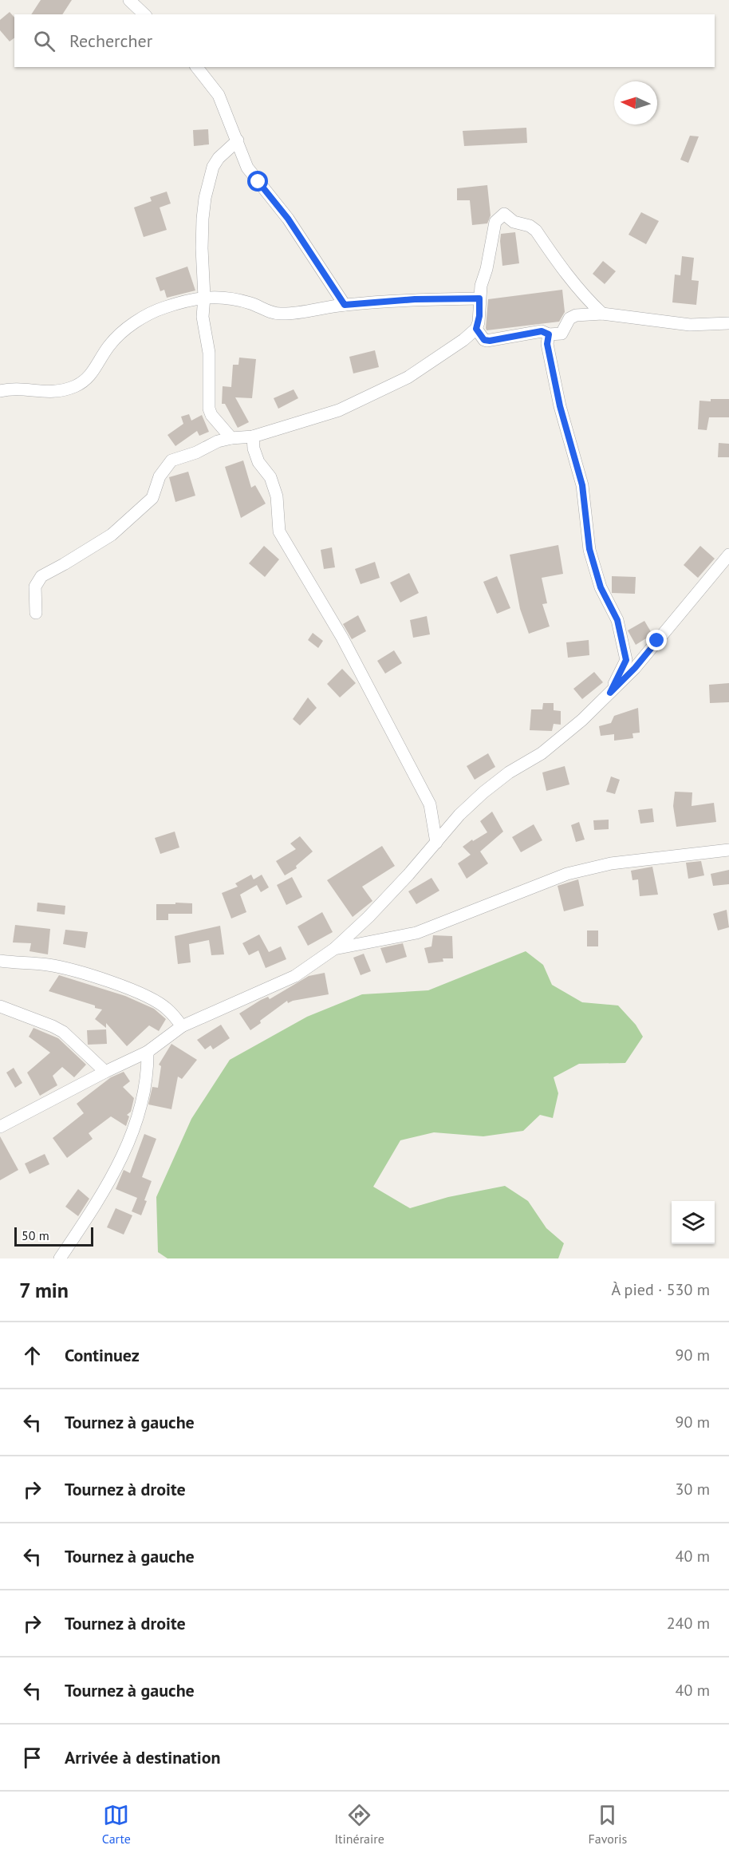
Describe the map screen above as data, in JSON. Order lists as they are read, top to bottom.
{
  "scale_bar": "50 m",
  "north": "left",
  "page": {
    "search": "Rechercher",
    "scale": "50 m",
    "heading": ["7 min", "À pied · 530 m"],
    "list": [
      ["Continuez", "90 m"],
      ["Tournez à gauche", "90 m"],
      ["Tournez à droite", "30 m"],
      ["Tournez à gauche", "40 m"],
      ["Tournez à droite", "240 m"],
      ["Tournez à gauche", "40 m"],
      "Arrivée à destination"
    ],
    "nav": ["Carte", "Itinéraire", "Favoris"]
  }
}
